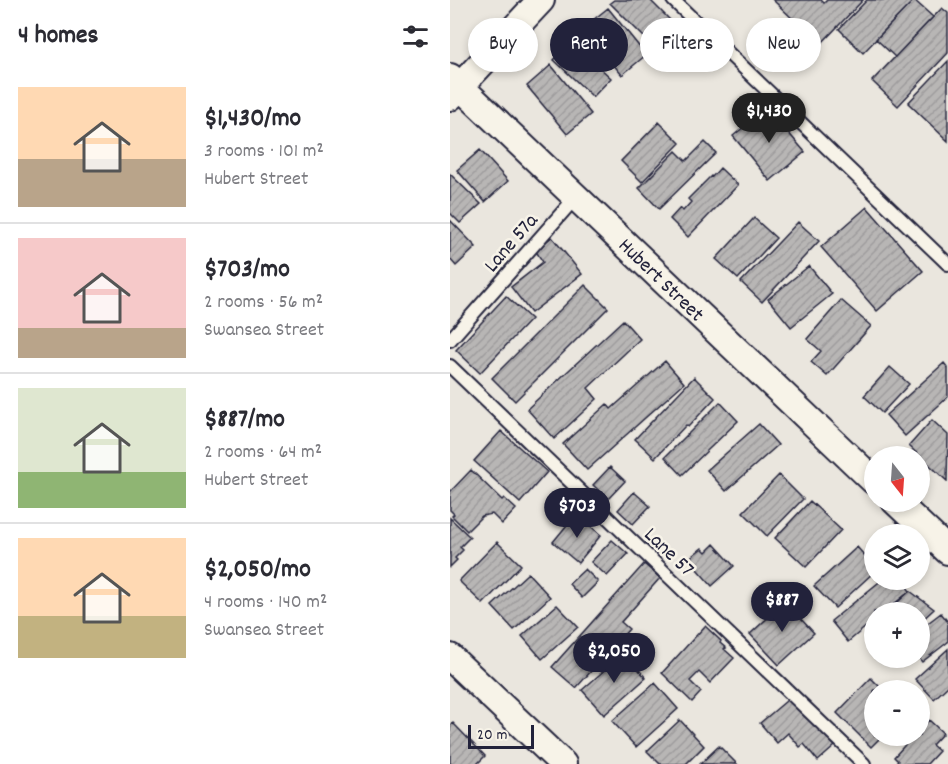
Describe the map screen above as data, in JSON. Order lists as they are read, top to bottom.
{
  "streets": {
    "street": ["Hubert Street"],
    "lane": ["Lane 57a", "Lane 57"]
  },
  "crossings": [
    ["Lane 57a", "Hubert Street"]
  ],
  "scale_bar": "20 m",
  "north": "bottom",
  "page": {
    "heading": "4 homes",
    "chip": [
      "Buy",
      "Rent",
      "Filters",
      "New"
    ],
    "list": [
      {
        "name": "$1,430/mo",
        "note": "3 rooms · 101 m² · Hubert Street"
      },
      {
        "name": "$703/mo",
        "note": "2 rooms · 56 m² · Swansea Street"
      },
      {
        "name": "$887/mo",
        "note": "2 rooms · 64 m² · Hubert Street"
      },
      {
        "name": "$2,050/mo",
        "note": "4 rooms · 140 m² · Swansea Street"
      }
    ],
    "price": [
      "$1,430",
      "$703",
      "$887",
      "$2,050"
    ],
    "map_buttons": ["+", "−"],
    "scale": "20 m"
  }
}
